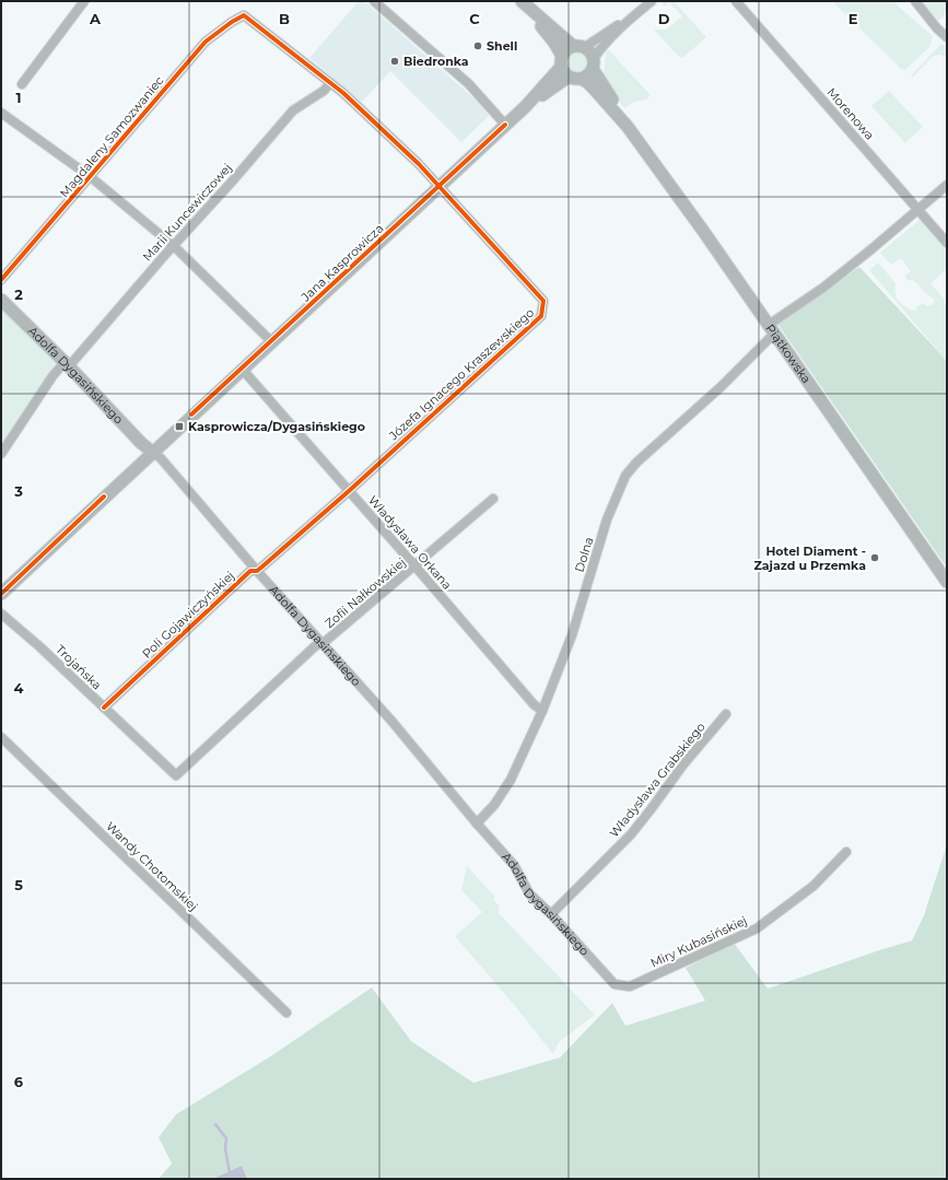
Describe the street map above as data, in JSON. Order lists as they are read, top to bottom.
{
  "streets": {
    "street": [
      "Morenowa",
      "Magdaleny Samozwaniec",
      "Marii Kuncewiczowej",
      "Jana Kasprowicza",
      "Piątkowska",
      "Józefa Ignacego Kraszewskiego",
      "Adolfa Dygasińskiego",
      "Władysława Orkana",
      "Dolna",
      "Zofii Nałkowskiej",
      "Poli Gojawiczyńskiej",
      "Trojańska",
      "Władysława Grabskiego",
      "Wandy Chotomskiej",
      "Miry Kubasińskiej"
    ]
  },
  "crossings": [
    ["Morenowa", "Dolna"],
    ["Magdaleny Samozwaniec", "Józefa Ignacego Kraszewskiego"],
    ["Marii Kuncewiczowej", "Józefa Ignacego Kraszewskiego"],
    ["Marii Kuncewiczowej", "Adolfa Dygasińskiego"],
    ["Jana Kasprowicza", "Piątkowska"],
    ["Jana Kasprowicza", "Józefa Ignacego Kraszewskiego"],
    ["Jana Kasprowicza", "Adolfa Dygasińskiego"],
    ["Jana Kasprowicza", "Władysława Orkana"],
    ["Piątkowska", "Dolna"],
    ["Józefa Ignacego Kraszewskiego", "Władysława Orkana"],
    ["Józefa Ignacego Kraszewskiego", "Poli Gojawiczyńskiej"],
    ["Adolfa Dygasińskiego", "Dolna"],
    ["Adolfa Dygasińskiego", "Zofii Nałkowskiej"],
    ["Adolfa Dygasińskiego", "Poli Gojawiczyńskiej"],
    ["Adolfa Dygasińskiego", "Władysława Grabskiego"],
    ["Adolfa Dygasińskiego", "Miry Kubasińskiej"],
    ["Władysława Orkana", "Dolna"],
    ["Władysława Orkana", "Zofii Nałkowskiej"],
    ["Władysława Orkana", "Poli Gojawiczyńskiej"],
    ["Zofii Nałkowskiej", "Trojańska"],
    ["Poli Gojawiczyńskiej", "Trojańska"]
  ],
  "places": {
    "other": ["Shell", "Biedronka", "Hotel Diament - Zajazd u Przemka"],
    "transit": ["Kasprowicza/Dygasińskiego"]
  },
  "grid": {
    "columns": [
      "A",
      "B",
      "C",
      "D",
      "E"
    ],
    "rows": [
      "1",
      "2",
      "3",
      "4",
      "5",
      "6"
    ]
  }
}
